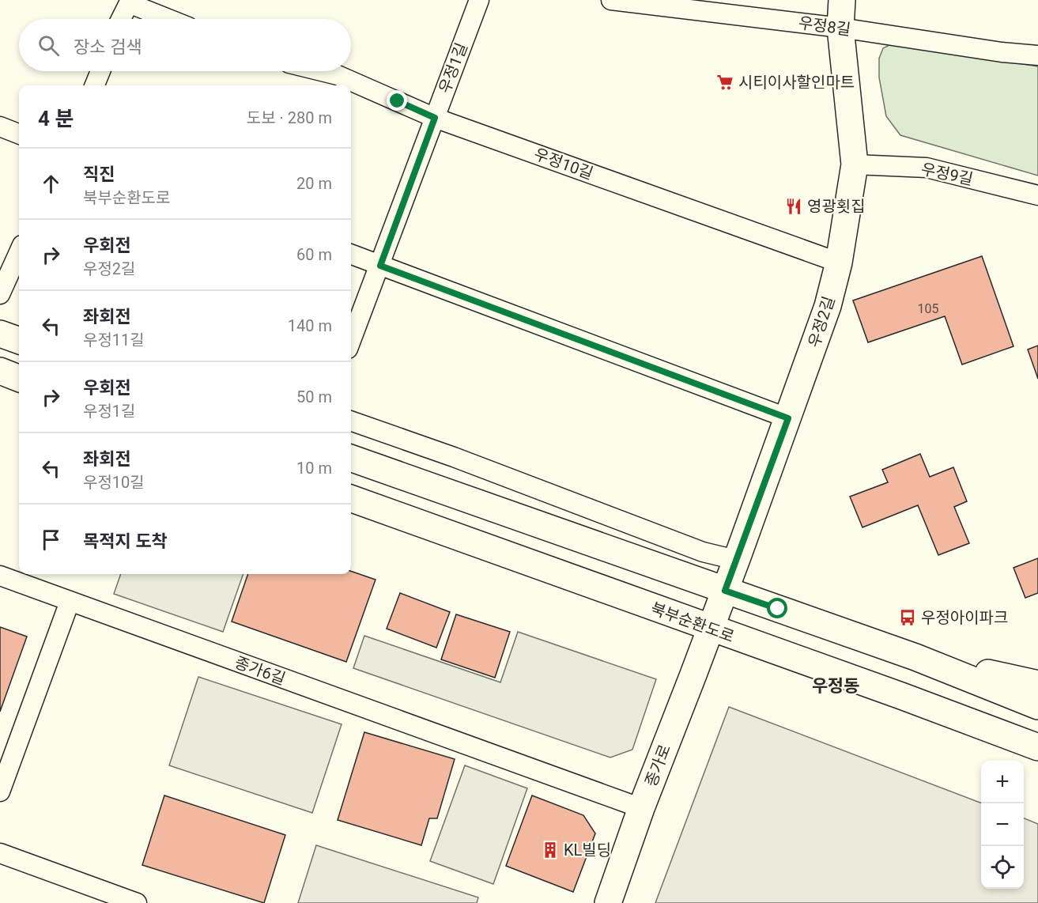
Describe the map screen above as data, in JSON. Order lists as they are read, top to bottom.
{
  "streets": {
    "main road": ["우정2길", "북부순환도로", "종가로"],
    "street": [
      "우정8길",
      "우정1길",
      "우정10길",
      "우정9길",
      "종가6길"
    ]
  },
  "crossings": [
    ["우정8길", "우정2길"],
    ["우정1길", "우정10길"],
    ["우정10길", "우정2길"],
    ["우정9길", "우정2길"],
    ["우정2길", "북부순환도로"],
    ["우정2길", "종가로"],
    ["북부순환도로", "종가로"],
    ["종가6길", "종가로"]
  ],
  "districts": ["우정동"],
  "places": {
    "supermarket": ["시티이사할인마트"],
    "restaurant": ["영광횟집"],
    "bus stop": ["우정아이파크"],
    "building": ["KL빌딩"]
  },
  "house_numbers": ["105"],
  "page": {
    "search": "장소 검색",
    "heading": ["4 분", "도보 · 280 m"],
    "list": [
      ["직진", "북부순환도로", "20 m"],
      ["우회전", "우정2길", "60 m"],
      ["좌회전", "우정11길", "140 m"],
      ["우회전", "우정1길", "50 m"],
      ["좌회전", "우정10길", "10 m"],
      "목적지 도착"
    ],
    "map_buttons": ["+", "−"]
  }
}
